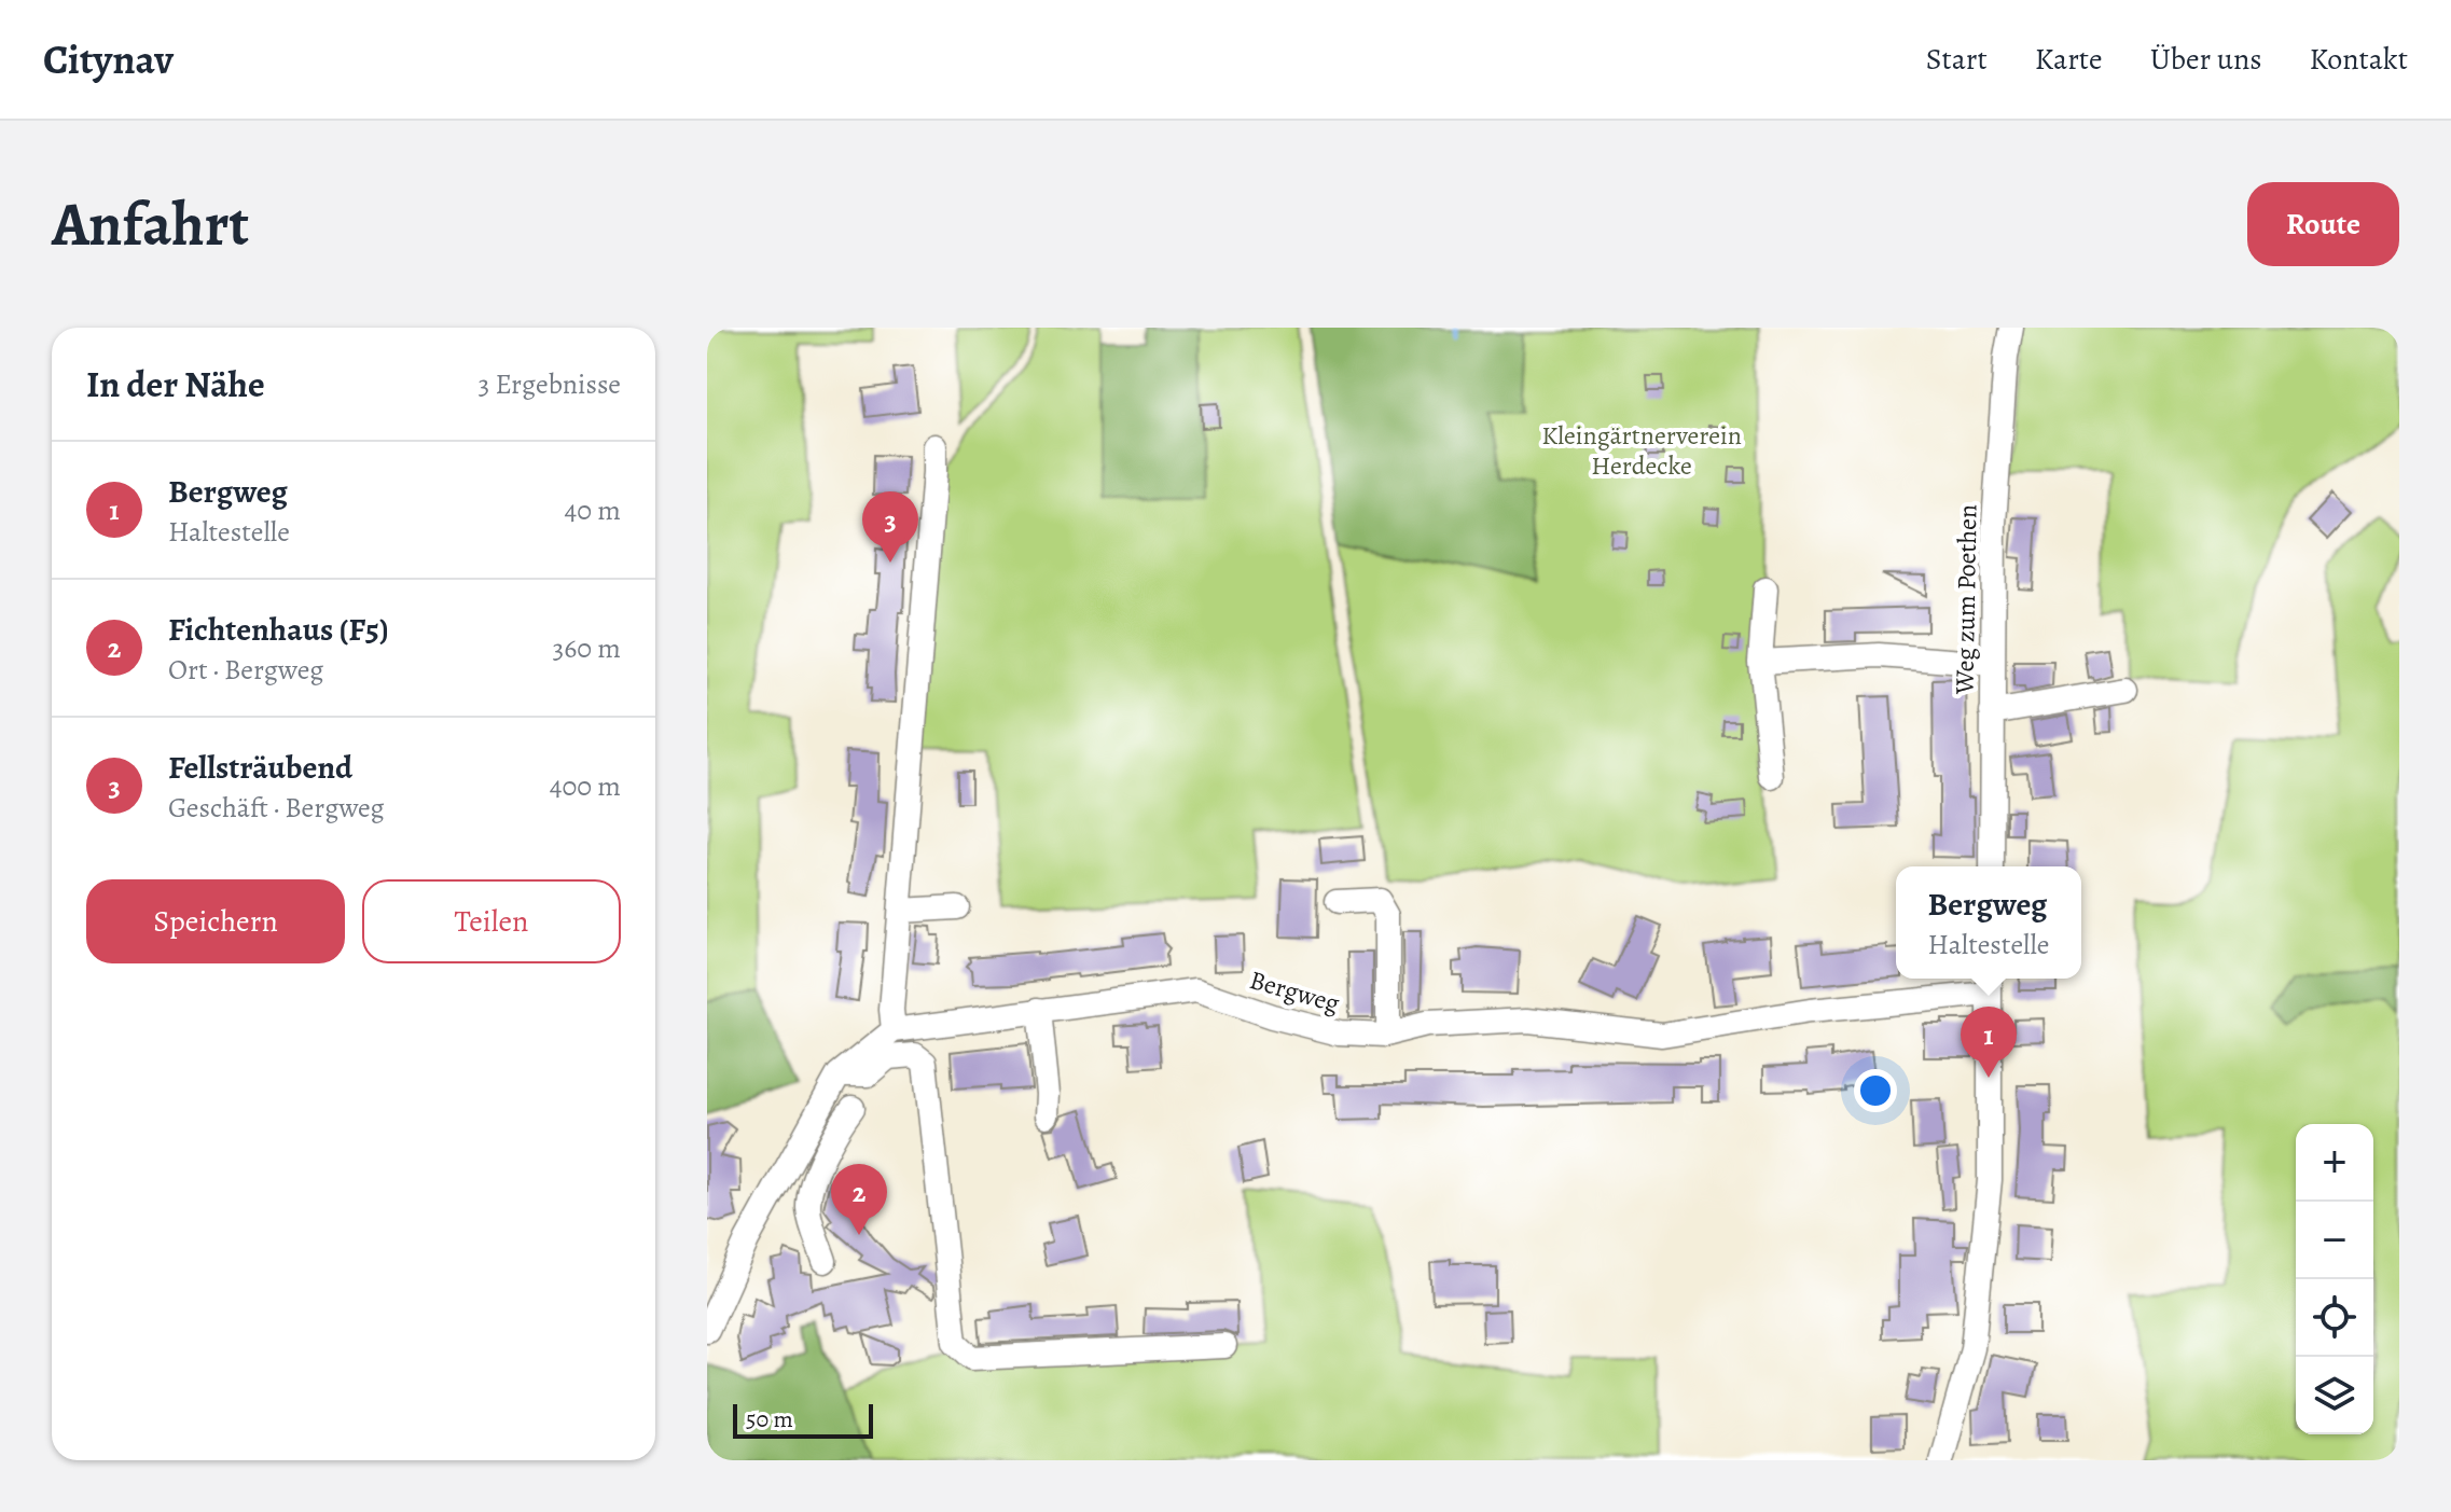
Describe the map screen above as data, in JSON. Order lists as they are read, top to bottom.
{
  "streets": {
    "street": ["Weg zum Poethen", "Bergweg"]
  },
  "parks": ["Kleingärtnerverein Herdecke"],
  "scale_bar": "50 m",
  "page": {
    "header": "Citynav",
    "nav": [
      "Start",
      "Karte",
      "Über uns",
      "Kontakt"
    ],
    "buttons": [
      "Route",
      ["Speichern", "Teilen"]
    ],
    "title": "Anfahrt",
    "heading": ["In der Nähe", "3 Ergebnisse"],
    "list": [
      {
        "mark": "1",
        "name": "Bergweg",
        "note": "Haltestelle",
        "value": "40 m"
      },
      {
        "mark": "2",
        "name": "Fichtenhaus (F5)",
        "note": "Ort · Bergweg",
        "value": "360 m"
      },
      {
        "mark": "3",
        "name": "Fellsträubend",
        "note": "Geschäft · Bergweg",
        "value": "400 m"
      }
    ],
    "pins": ["3", "1", "2"],
    "popup": ["Bergweg", "Haltestelle"],
    "map_buttons": ["+", "−"],
    "scale": "50 m"
  }
}
